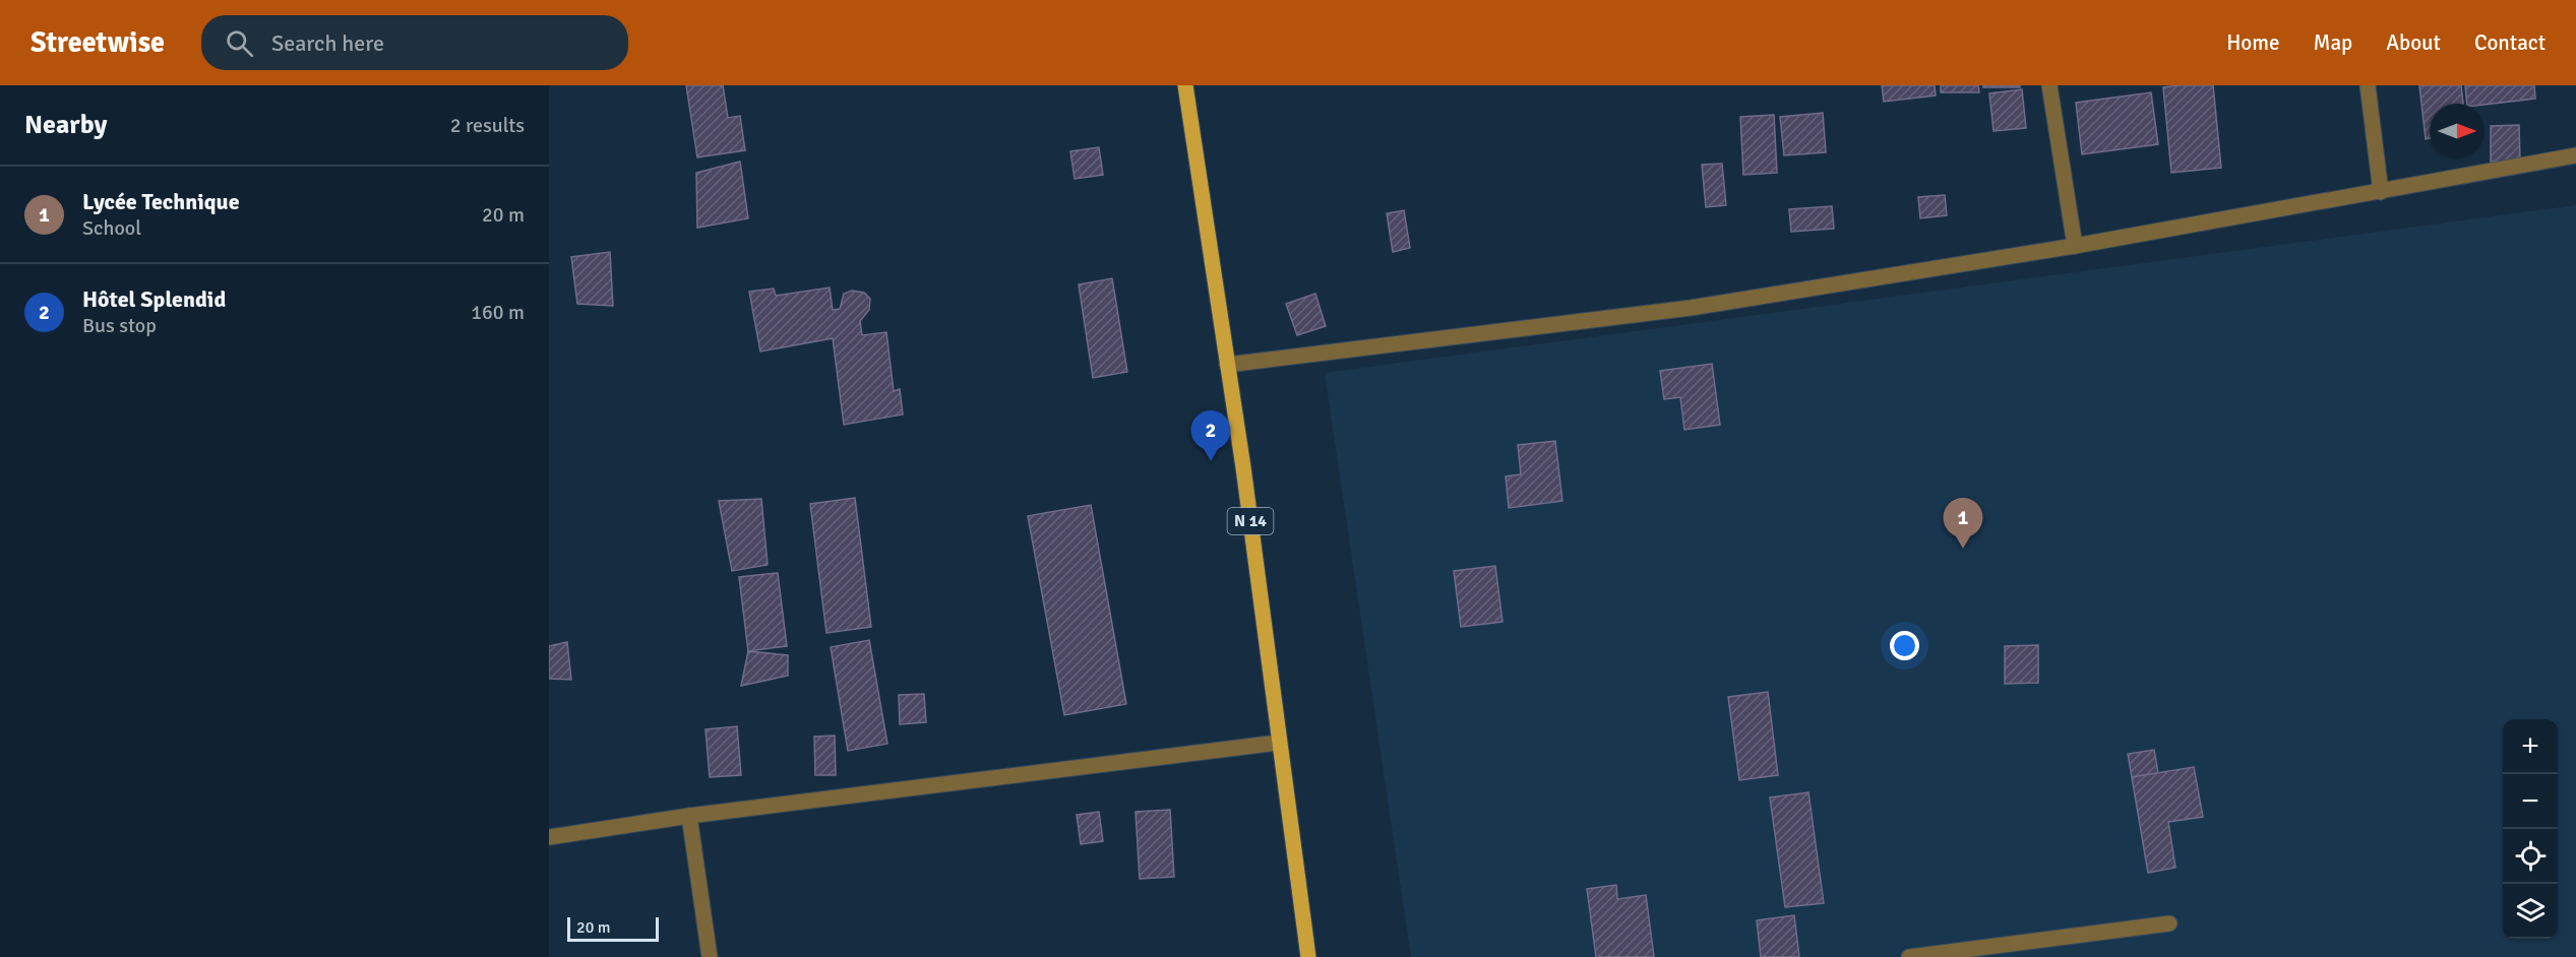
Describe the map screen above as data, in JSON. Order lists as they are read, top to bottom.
{
  "streets": {
    "main road": ["N 14"]
  },
  "scale_bar": "20 m",
  "north": "right",
  "page": {
    "header": "Streetwise",
    "search": "Search here",
    "nav": [
      "Home",
      "Map",
      "About",
      "Contact"
    ],
    "heading": ["Nearby", "2 results"],
    "list": [
      {
        "mark": "1",
        "name": "Lycée Technique",
        "note": "School",
        "value": "20 m"
      },
      {
        "mark": "2",
        "name": "Hôtel Splendid",
        "note": "Bus stop",
        "value": "160 m"
      }
    ],
    "pins": ["2", "1"],
    "map_buttons": ["+", "−"],
    "scale": "20 m"
  }
}
